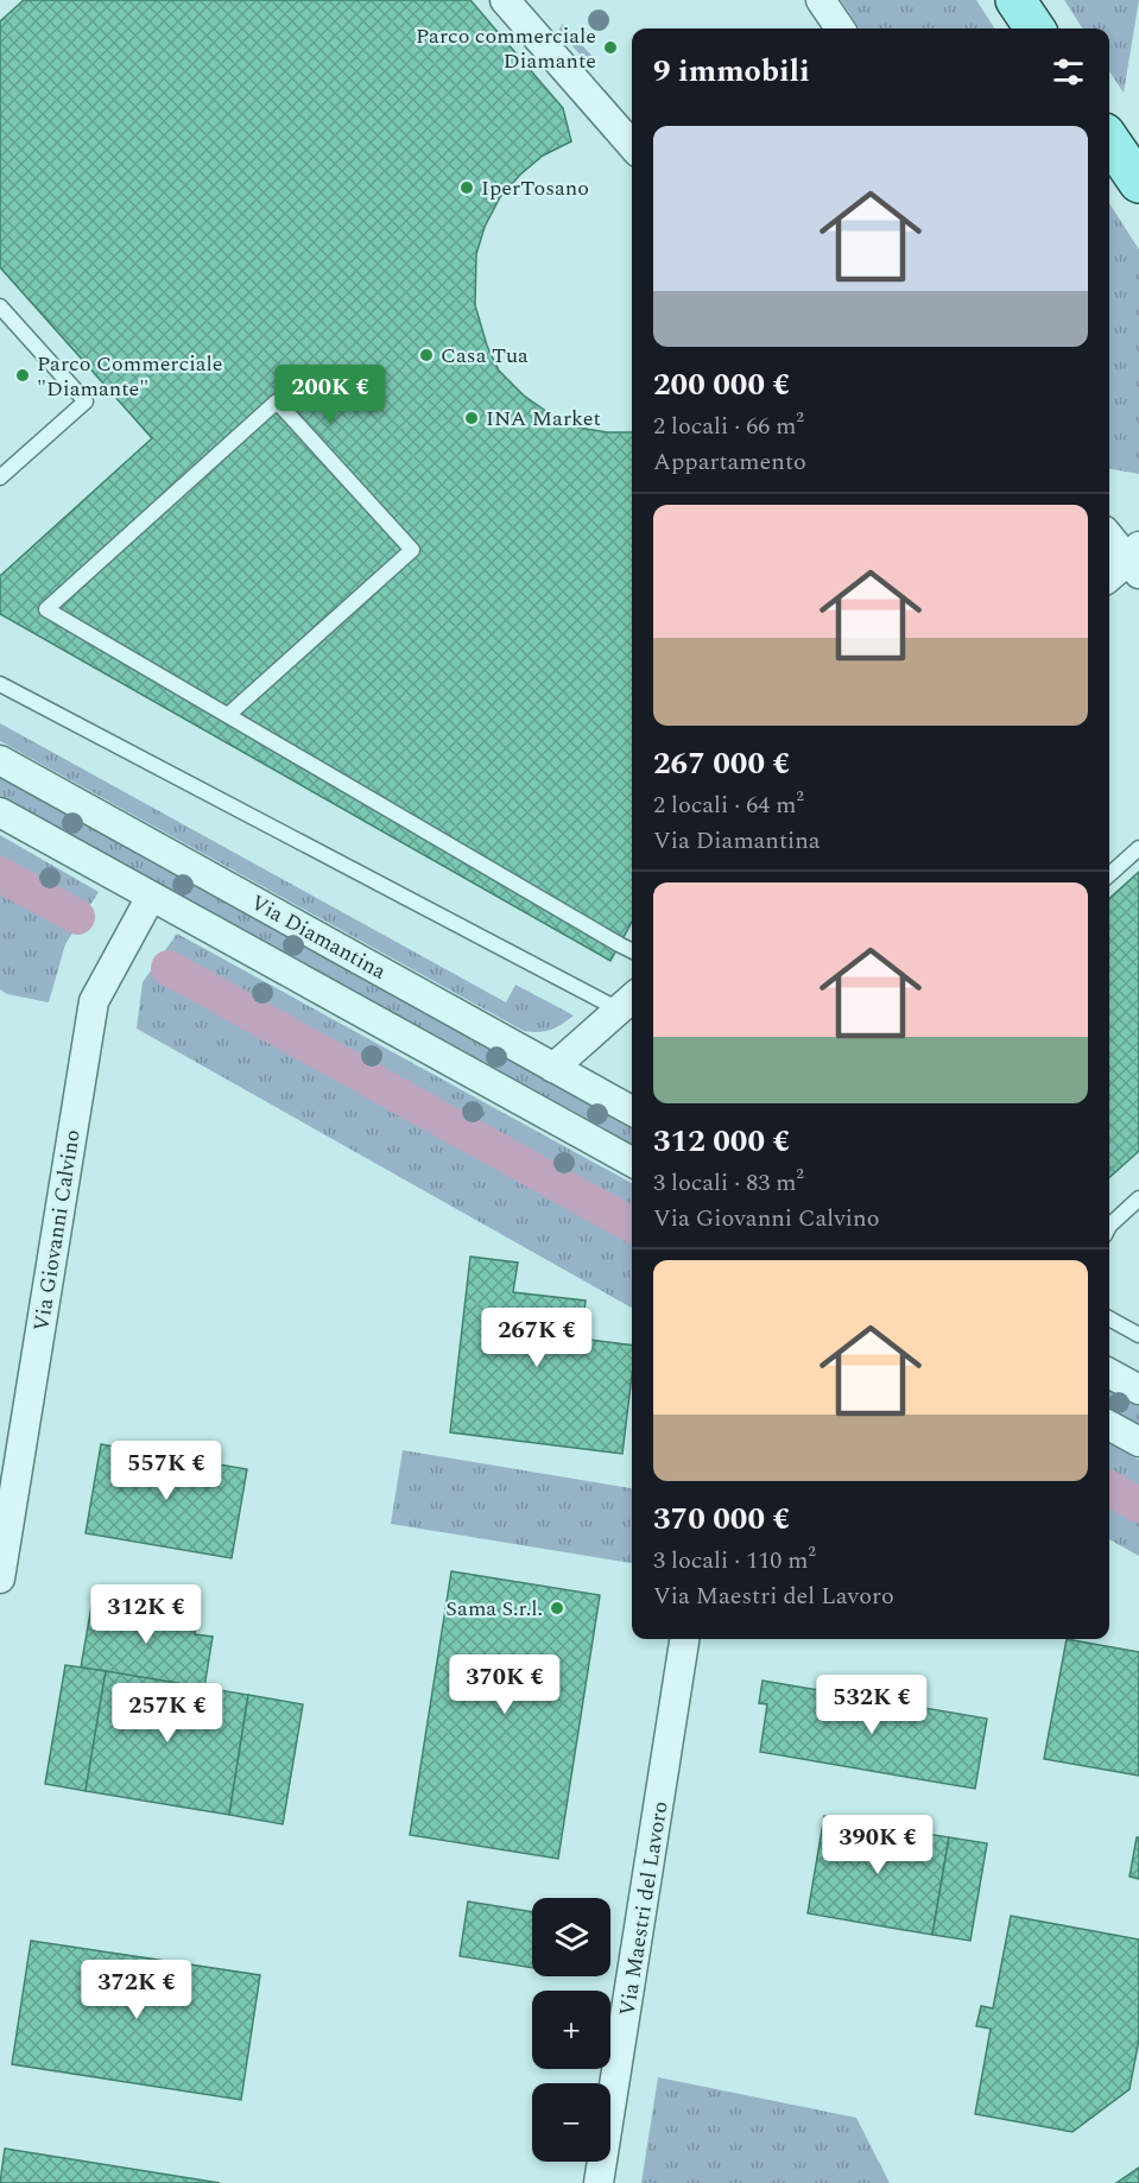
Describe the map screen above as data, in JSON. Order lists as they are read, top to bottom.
{
  "streets": {
    "street": ["Via Diamantina", "Via Giovanni Calvino", "Via Maestri del Lavoro"]
  },
  "places": [
    "Parco commerciale Diamante",
    "IperTosano",
    "Casa Tua",
    "Parco Commerciale \"Diamante\"",
    "INA Market",
    "Sama S.r.l."
  ],
  "page": {
    "heading": "9 immobili",
    "list": [
      {
        "name": "200 000 €",
        "note": "2 locali · 66 m² · Appartamento"
      },
      {
        "name": "267 000 €",
        "note": "2 locali · 64 m² · Via Diamantina"
      },
      {
        "name": "312 000 €",
        "note": "3 locali · 83 m² · Via Giovanni Calvino"
      },
      {
        "name": "370 000 €",
        "note": "3 locali · 110 m² · Via Maestri del Lavoro"
      }
    ],
    "price": [
      "200K €",
      "267K €",
      "557K €",
      "312K €",
      "370K €",
      "532K €",
      "257K €",
      "390K €",
      "372K €"
    ],
    "map_buttons": ["+", "−"]
  }
}
